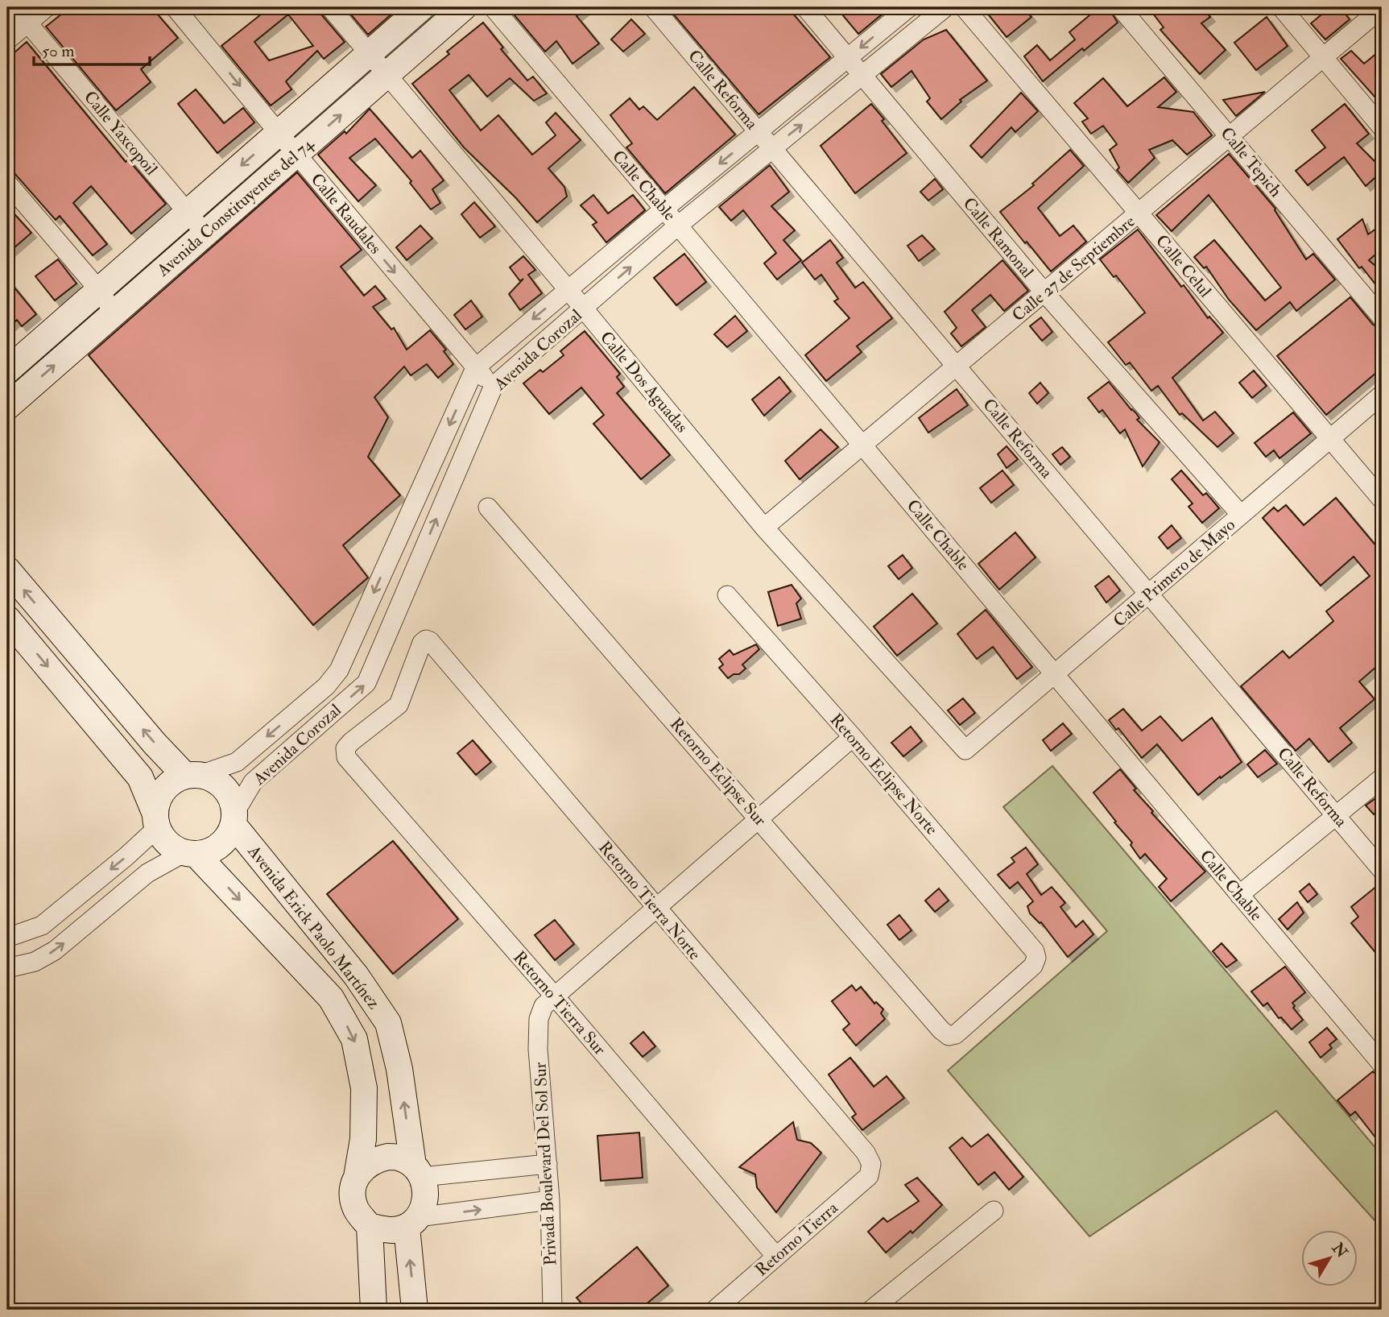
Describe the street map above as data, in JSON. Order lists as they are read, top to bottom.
{
  "streets": {
    "street": [
      "Calle Reforma",
      "Calle Yaxcopoil",
      "Calle Tepich",
      "Calle Chable",
      "Avenida Constituyentes del 74",
      "Calle Raudales",
      "Calle Ramonal",
      "Calle Celul",
      "Calle 27 de Septiembre",
      "Avenida Corozal",
      "Calle Dos Aguadas",
      "Calle Primero de Mayo",
      "Retorno Eclipse Sur",
      "Retorno Eclipse Norte",
      "Retorno Tierra Norte",
      "Avenida Erick Paolo Martínez",
      "Retorno Tierra Sur",
      "Privada Boulevard Del Sol Sur",
      "Retorno Tierra"
    ]
  },
  "crossings": [
    ["Calle Reforma", "Calle 27 de Septiembre"],
    ["Calle Reforma", "Avenida Corozal"],
    ["Calle Reforma", "Calle Primero de Mayo"],
    ["Calle Yaxcopoil", "Avenida Constituyentes del 74"],
    ["Calle Tepich", "Calle 27 de Septiembre"],
    ["Calle Chable", "Calle 27 de Septiembre"],
    ["Calle Chable", "Avenida Corozal"],
    ["Calle Chable", "Calle Primero de Mayo"],
    ["Avenida Constituyentes del 74", "Calle Raudales"],
    ["Avenida Constituyentes del 74", "Calle Dos Aguadas"],
    ["Calle Raudales", "Avenida Corozal"],
    ["Calle Ramonal", "Calle 27 de Septiembre"],
    ["Calle Ramonal", "Avenida Corozal"],
    ["Calle Ramonal", "Calle Primero de Mayo"],
    ["Calle Celul", "Calle 27 de Septiembre"],
    ["Calle Celul", "Calle Primero de Mayo"],
    ["Calle 27 de Septiembre", "Calle Dos Aguadas"],
    ["Avenida Corozal", "Calle Dos Aguadas"],
    ["Avenida Corozal", "Avenida Erick Paolo Martínez"],
    ["Calle Dos Aguadas", "Calle Primero de Mayo"],
    ["Retorno Eclipse Sur", "Retorno Eclipse Norte"],
    ["Retorno Tierra Norte", "Retorno Tierra Sur"],
    ["Retorno Tierra Norte", "Retorno Tierra"],
    ["Retorno Tierra Sur", "Privada Boulevard Del Sol Sur"],
    ["Retorno Tierra Sur", "Retorno Tierra"]
  ],
  "one_way": ["Calle Raudales"],
  "scale_bar": "50 m",
  "north": "top right"
}
